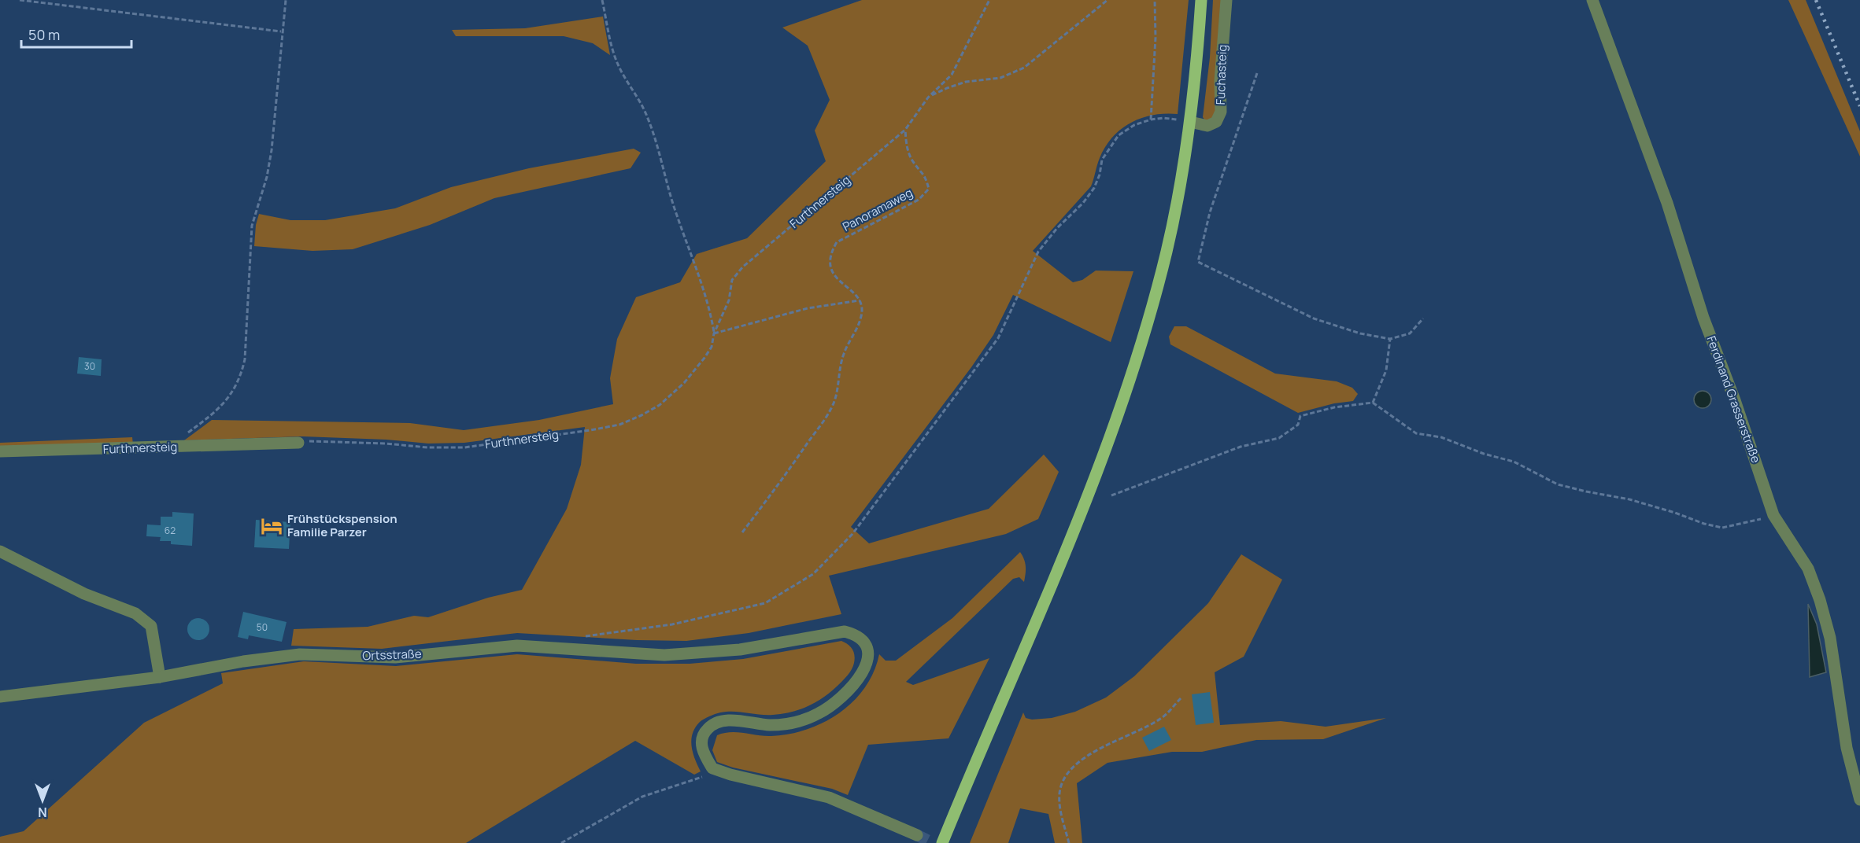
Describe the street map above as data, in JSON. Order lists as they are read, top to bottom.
{
  "streets": {
    "street": [
      "Fuchasteig",
      "Furthnersteig",
      "Ferdinand Grasserstraße",
      "Ortsstraße"
    ],
    "path": ["Panoramaweg"]
  },
  "crossings": [
    ["Furthnersteig", "Panoramaweg"]
  ],
  "places": {
    "hotel": ["Frühstückspension Familie Parzer"]
  },
  "house_numbers": ["30", "62", "50"],
  "scale_bar": "50 m",
  "north": "bottom"
}
